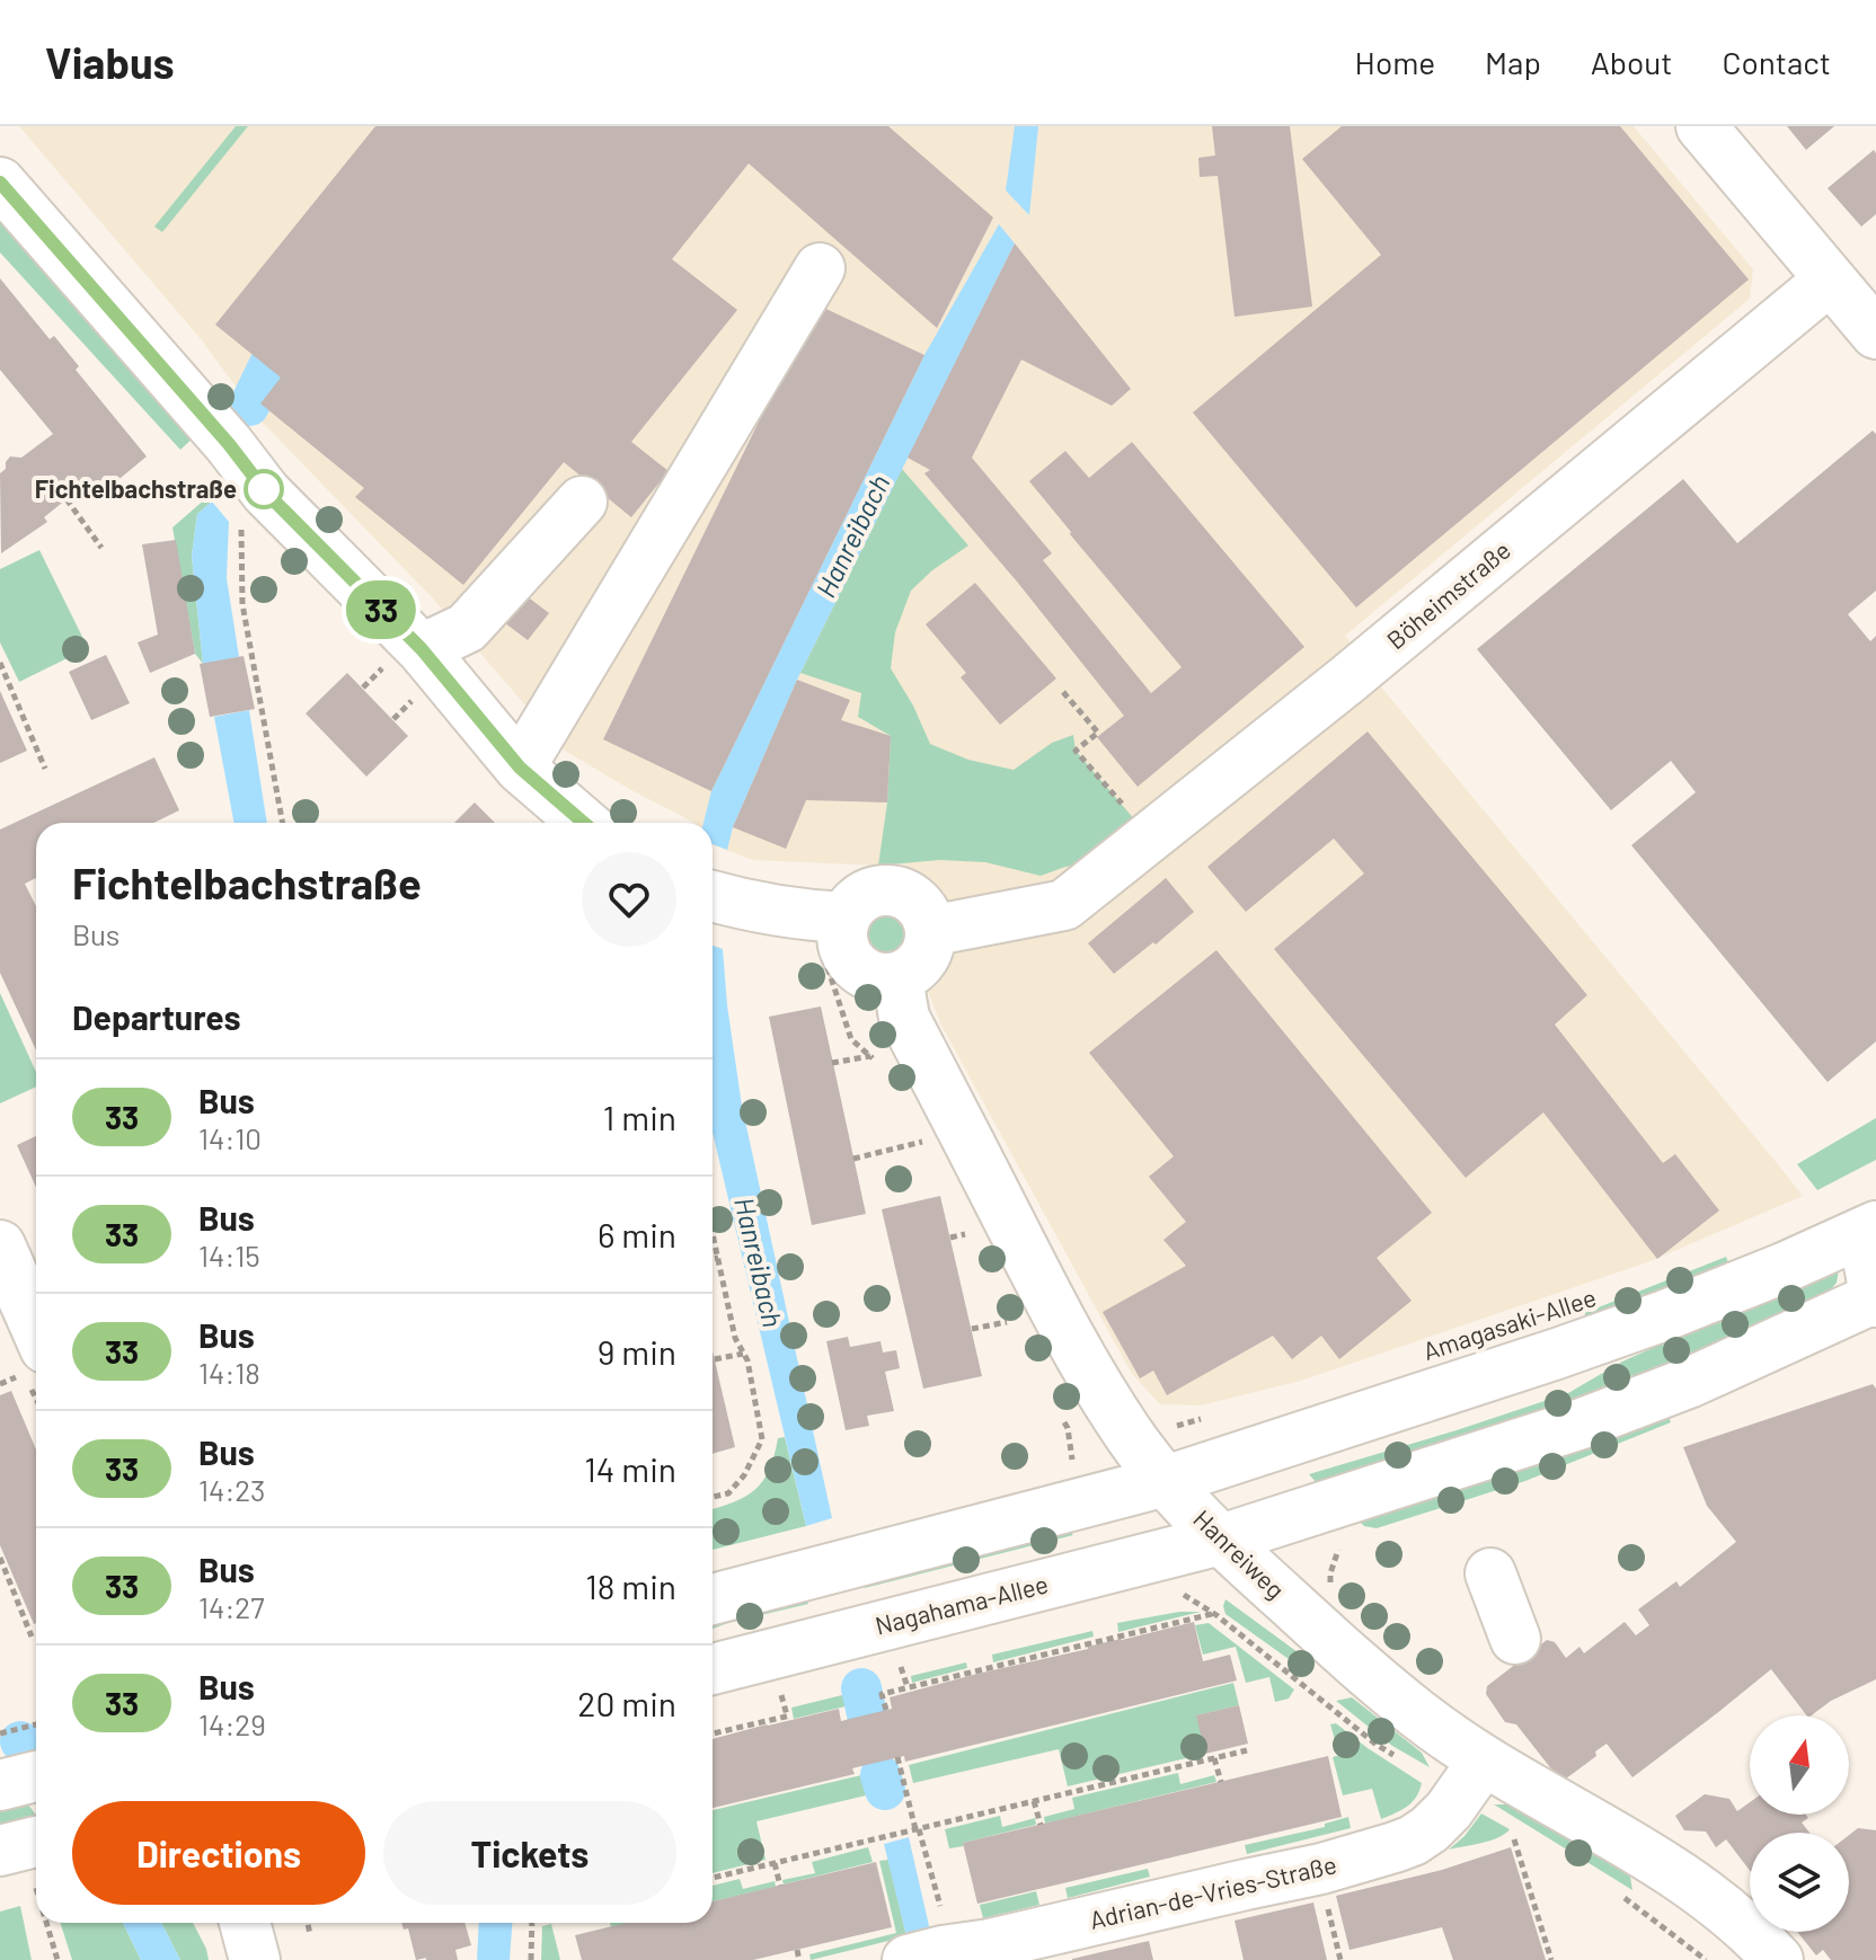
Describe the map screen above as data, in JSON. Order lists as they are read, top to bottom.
{
  "streets": {
    "street": [
      "Böheimstraße",
      "Amagasaki-Allee",
      "Hanreiweg",
      "Nagahama-Allee",
      "Adrian-de-Vries-Straße"
    ]
  },
  "crossings": [
    ["Böheimstraße", "Hanreiweg"],
    ["Amagasaki-Allee", "Hanreiweg"],
    ["Hanreiweg", "Nagahama-Allee"],
    ["Hanreiweg", "Adrian-de-Vries-Straße"]
  ],
  "water": ["Hanreibach"],
  "places": ["Fichtelbachstraße"],
  "lines": ["bus line 33"],
  "north": "top",
  "page": {
    "header": "Viabus",
    "nav": [
      "Home",
      "Map",
      "About",
      "Contact"
    ],
    "on_map": "33",
    "heading": [
      ["Fichtelbachstraße", "Bus"],
      "Departures"
    ],
    "list": [
      {
        "mark": "33",
        "name": "Bus",
        "note": "14:10",
        "value": "1 min"
      },
      {
        "mark": "33",
        "name": "Bus",
        "note": "14:15",
        "value": "6 min"
      },
      {
        "mark": "33",
        "name": "Bus",
        "note": "14:18",
        "value": "9 min"
      },
      {
        "mark": "33",
        "name": "Bus",
        "note": "14:23",
        "value": "14 min"
      },
      {
        "mark": "33",
        "name": "Bus",
        "note": "14:27",
        "value": "18 min"
      },
      {
        "mark": "33",
        "name": "Bus",
        "note": "14:29",
        "value": "20 min"
      }
    ],
    "buttons": ["Directions", "Tickets"]
  }
}
